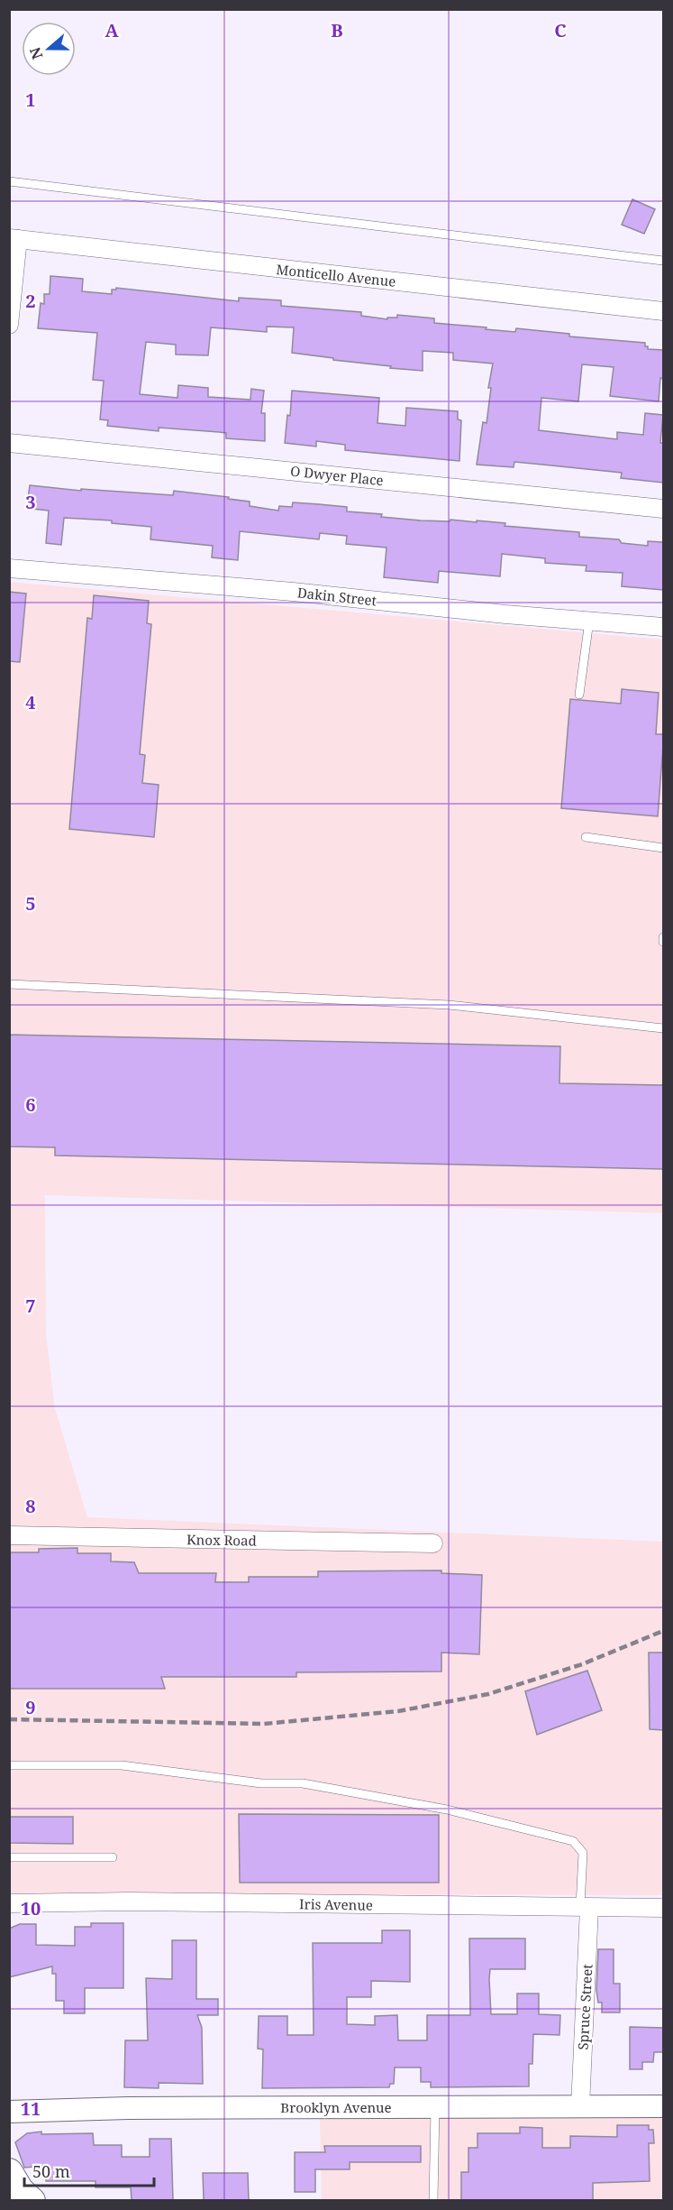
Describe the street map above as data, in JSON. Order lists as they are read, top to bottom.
{
  "streets": {
    "street": [
      "Monticello Avenue",
      "O Dwyer Place",
      "Dakin Street",
      "Knox Road",
      "Iris Avenue",
      "Spruce Street",
      "Brooklyn Avenue"
    ]
  },
  "crossings": [
    ["Iris Avenue", "Spruce Street"],
    ["Spruce Street", "Brooklyn Avenue"]
  ],
  "scale_bar": "50 m",
  "north": "left",
  "grid": {
    "columns": ["A", "B", "C"],
    "rows": [
      "1",
      "2",
      "3",
      "4",
      "5",
      "6",
      "7",
      "8",
      "9",
      "10",
      "11"
    ]
  }
}
